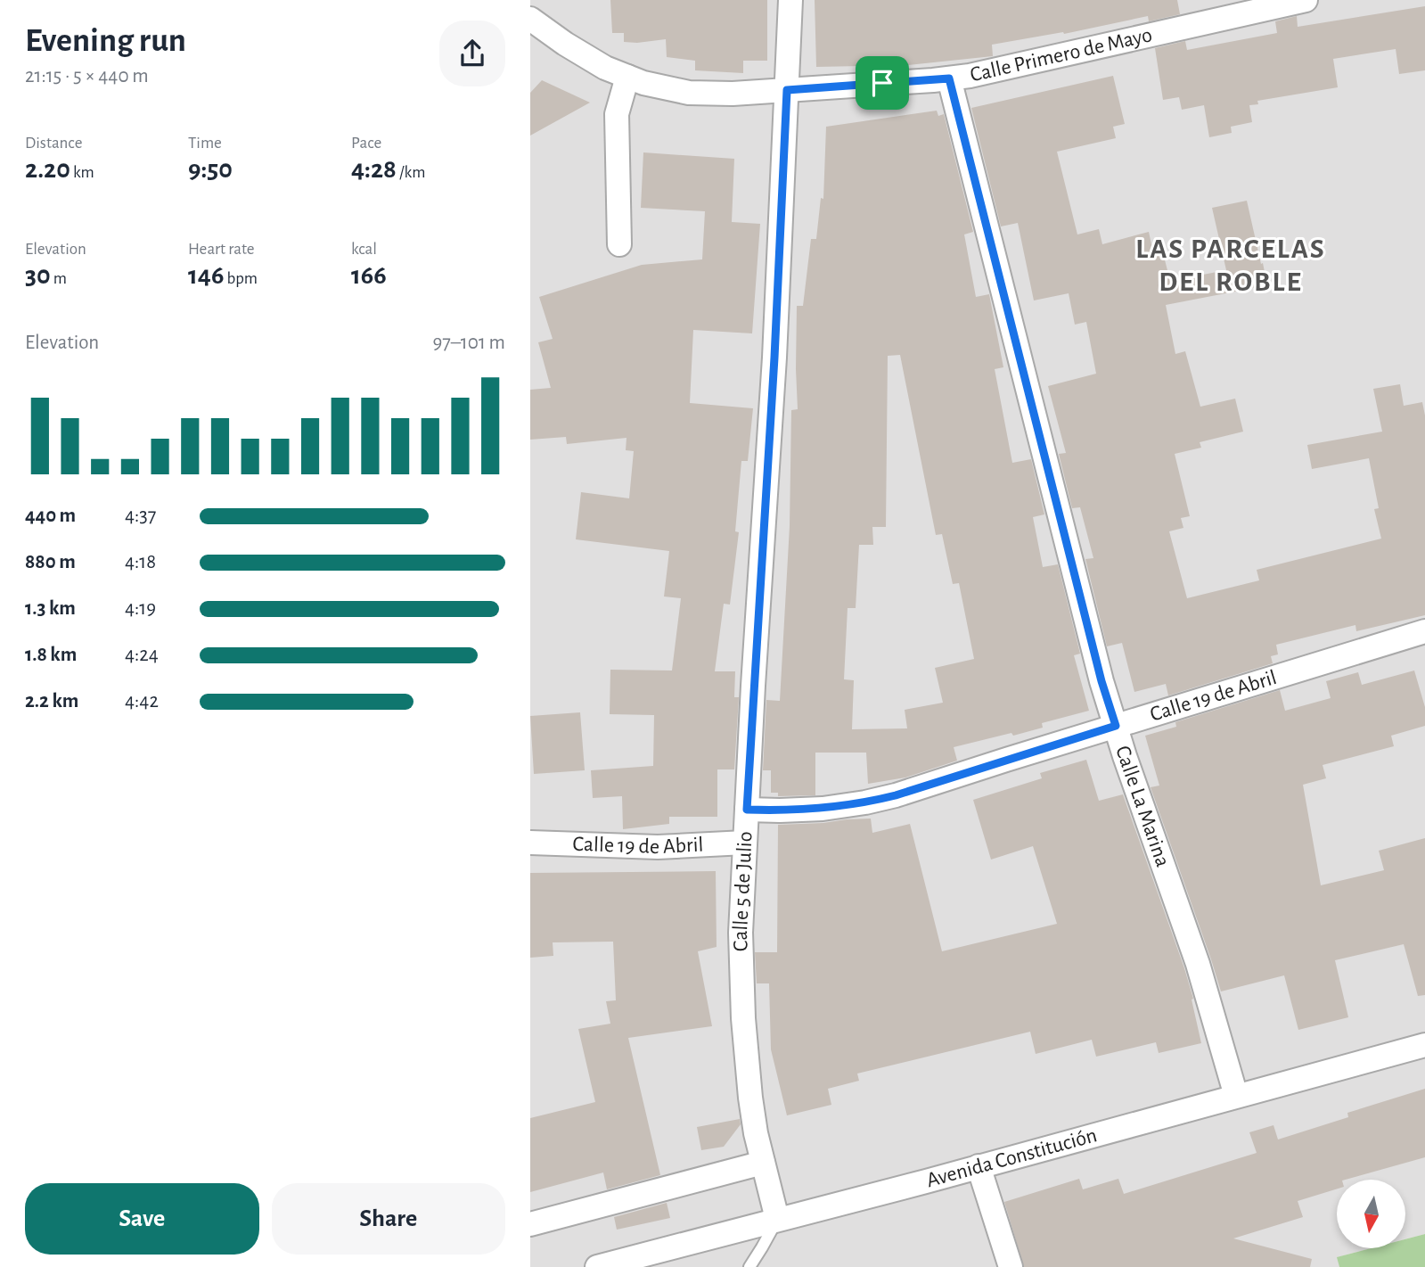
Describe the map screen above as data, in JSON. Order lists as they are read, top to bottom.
{
  "streets": {
    "street": [
      "Calle Primero de Mayo",
      "Calle 19 de Abril",
      "Calle La Marina",
      "Calle 5 de Julio",
      "Avenida Constitución"
    ]
  },
  "crossings": [
    ["Calle Primero de Mayo", "Calle La Marina"],
    ["Calle Primero de Mayo", "Calle 5 de Julio"],
    ["Calle 19 de Abril", "Calle La Marina"],
    ["Calle 19 de Abril", "Calle 5 de Julio"],
    ["Calle La Marina", "Avenida Constitución"],
    ["Calle 5 de Julio", "Avenida Constitución"]
  ],
  "districts": ["LAS PARCELAS DEL ROBLE"],
  "north": "bottom",
  "page": {
    "heading": ["Evening run", "21:15 · 5 × 440 m"],
    "stats": [
      ["Distance", "2.20 km"],
      ["Time", "9:50"],
      ["Pace", "4:28 /km"],
      ["Elevation", "30 m"],
      ["Heart rate", "146 bpm"],
      ["kcal", "166"]
    ],
    "chart": ["Elevation", "97–101 m"],
    "list": [
      {
        "name": "440 m",
        "note": "4:37"
      },
      {
        "name": "880 m",
        "note": "4:18"
      },
      {
        "name": "1.3 km",
        "note": "4:19"
      },
      {
        "name": "1.8 km",
        "note": "4:24"
      },
      {
        "name": "2.2 km",
        "note": "4:42"
      }
    ],
    "buttons": ["Save", "Share"]
  }
}
